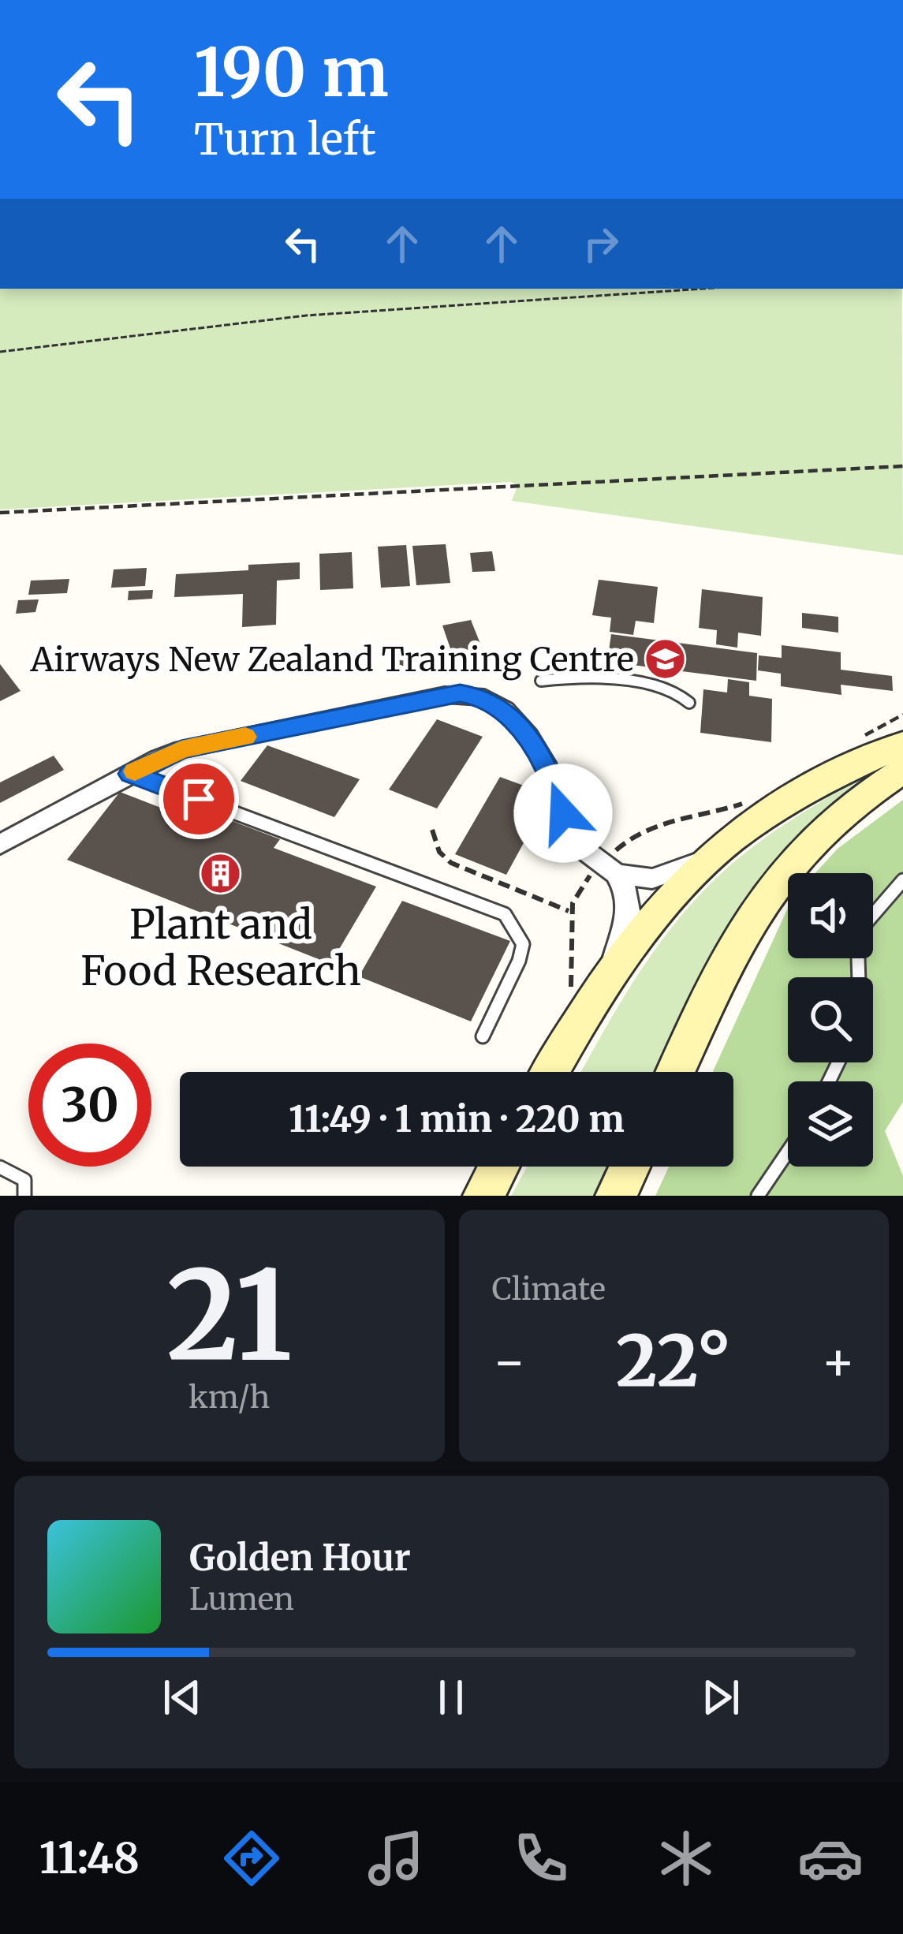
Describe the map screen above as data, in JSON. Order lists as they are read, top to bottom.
{
  "places": {
    "school or university": ["Airways New Zealand Training Centre"],
    "building": ["Plant and Food Research"]
  },
  "page": {
    "turn": ["190 m", "Turn left"],
    "limit": "30",
    "trip": "11:49 · 1 min · 220 m",
    "tile": [
      ["21", "km/h"],
      "Climate"
    ],
    "heat": ["−", "22°", "+"],
    "song": ["Golden Hour", "Lumen"],
    "tabs": "11:48"
  }
}
